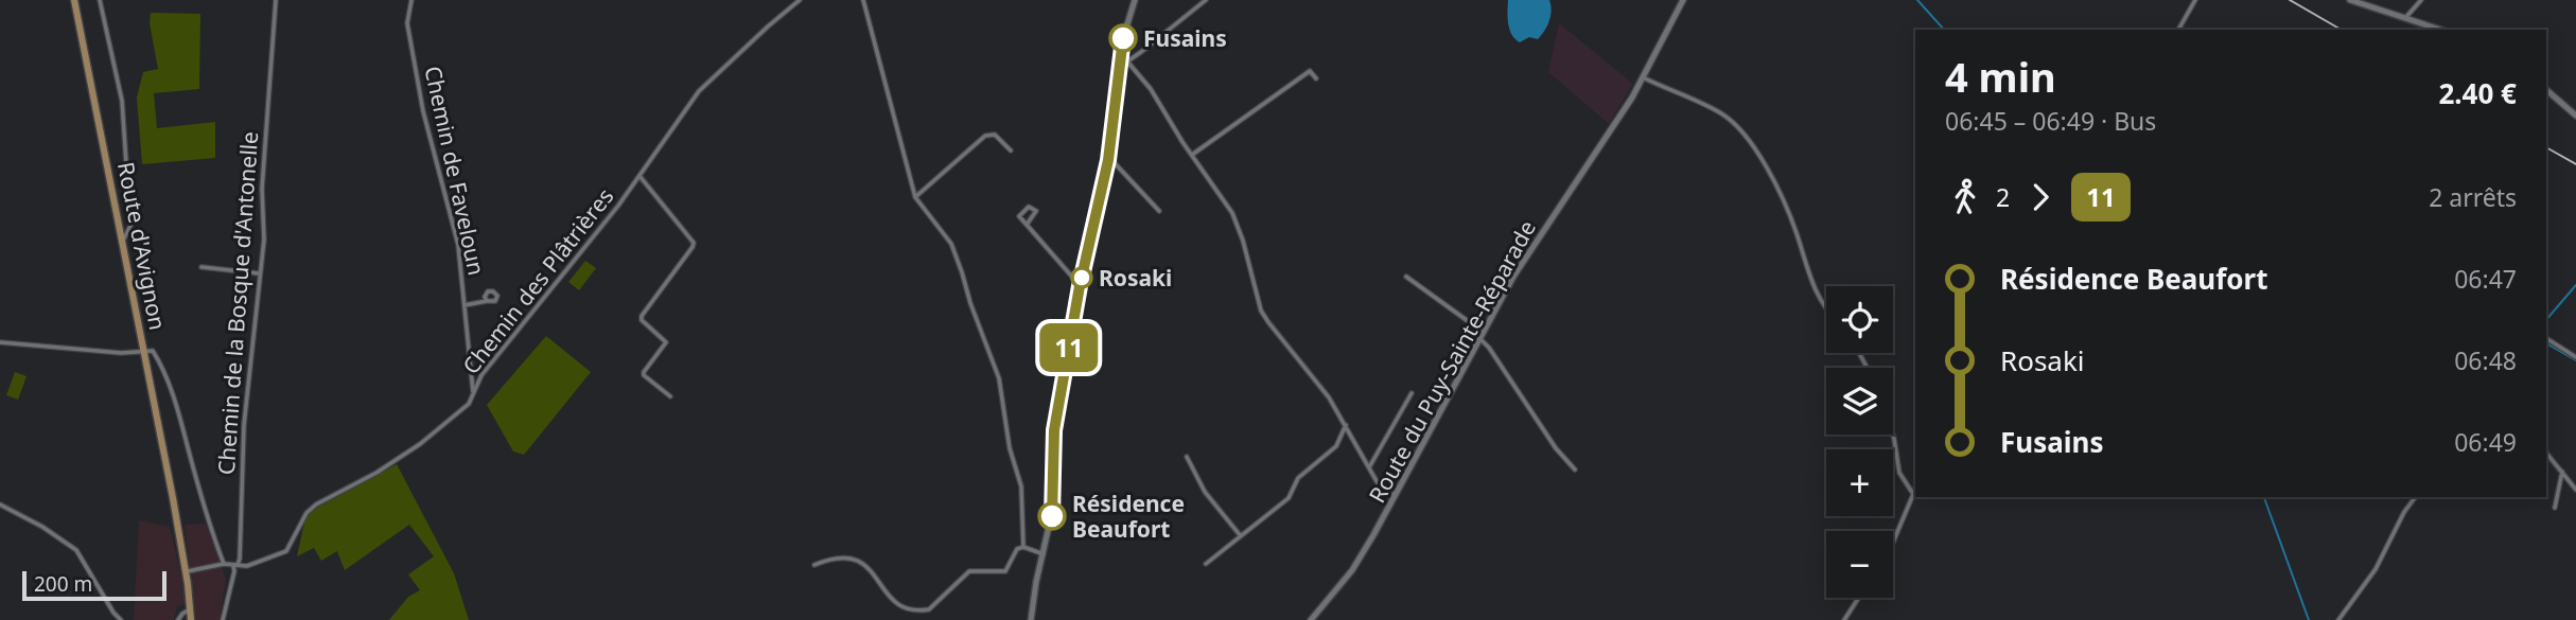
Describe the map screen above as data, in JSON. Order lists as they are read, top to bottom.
{
  "streets": {
    "main road": ["Route d'Avignon", "Route du Puy-Sainte-Réparade"],
    "street": ["Chemin de Faveloun", "Chemin des Plâtrières", "Chemin de la Bosque d'Antonelle"]
  },
  "crossings": [
    ["Chemin de Faveloun", "Chemin des Plâtrières"],
    ["Chemin des Plâtrières", "Chemin de la Bosque d'Antonelle"]
  ],
  "places": ["Fusains", "Rosaki", "Résidence Beaufort"],
  "lines": ["bus line 11"],
  "scale_bar": "200 m",
  "page": {
    "on_map": "11",
    "heading": ["4 min", "06:45 – 06:49 · Bus", "2.40 €"],
    "legs": ["2", "11", "2 arrêts"],
    "list": [
      {
        "name": "Résidence Beaufort",
        "value": "06:47"
      },
      {
        "name": "Rosaki",
        "value": "06:48"
      },
      {
        "name": "Fusains",
        "value": "06:49"
      }
    ],
    "map_buttons": ["+", "−"],
    "scale": "200 m"
  }
}
